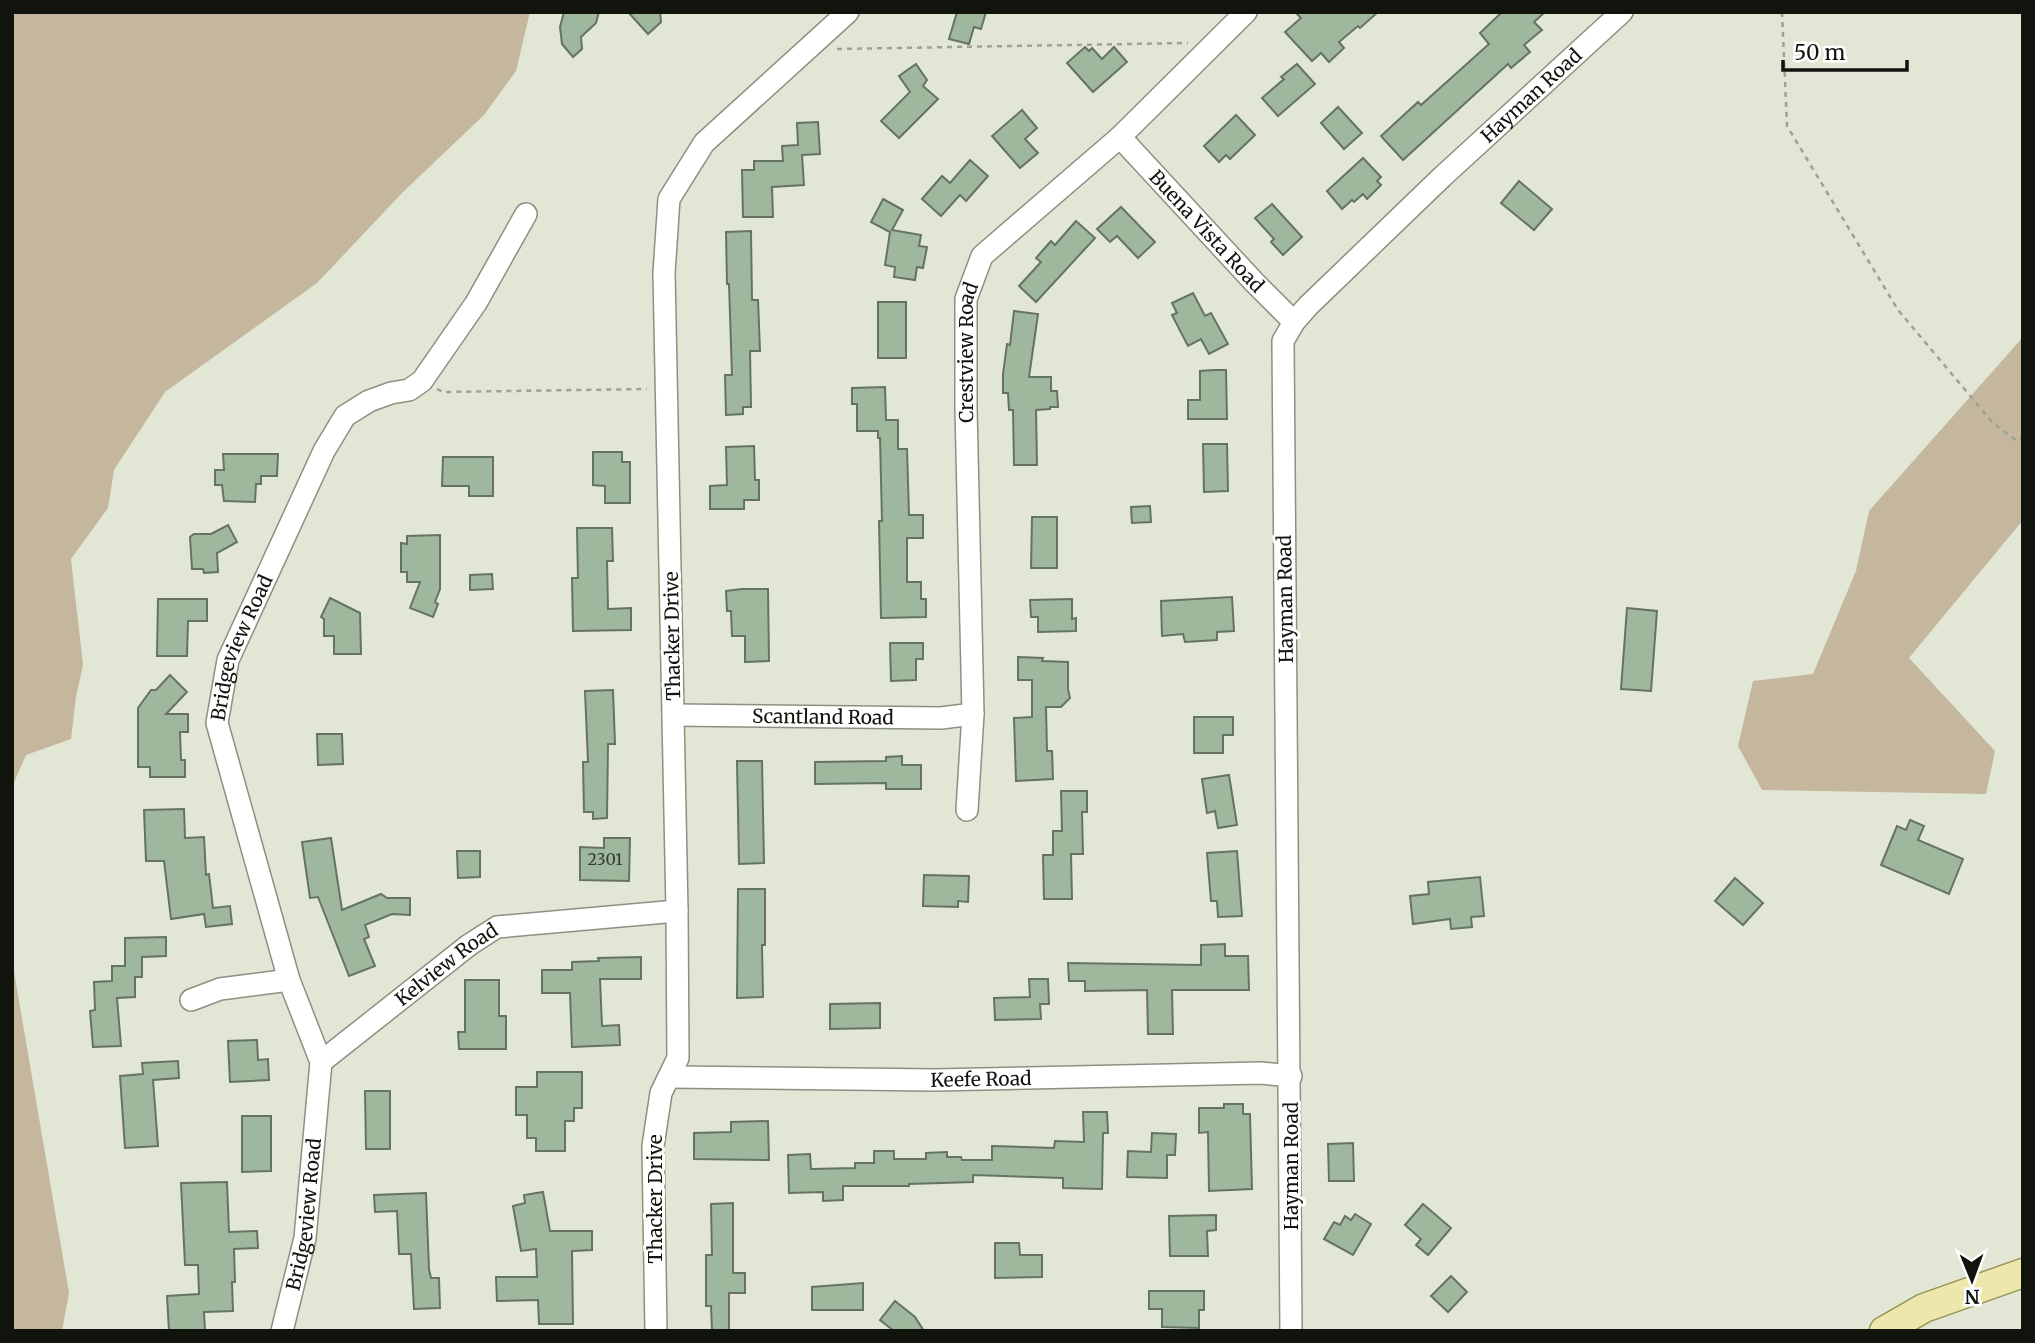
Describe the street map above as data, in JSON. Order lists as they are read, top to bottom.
{
  "streets": {
    "street": [
      "Hayman Road",
      "Buena Vista Road",
      "Crestview Road",
      "Thacker Drive",
      "Bridgeview Road",
      "Scantland Road",
      "Kelview Road",
      "Keefe Road"
    ]
  },
  "crossings": [
    ["Hayman Road", "Buena Vista Road"],
    ["Hayman Road", "Keefe Road"],
    ["Buena Vista Road", "Crestview Road"],
    ["Crestview Road", "Scantland Road"],
    ["Thacker Drive", "Scantland Road"],
    ["Thacker Drive", "Kelview Road"],
    ["Thacker Drive", "Keefe Road"],
    ["Bridgeview Road", "Kelview Road"]
  ],
  "house_numbers": ["2301"],
  "scale_bar": "50 m",
  "north": "bottom"
}
